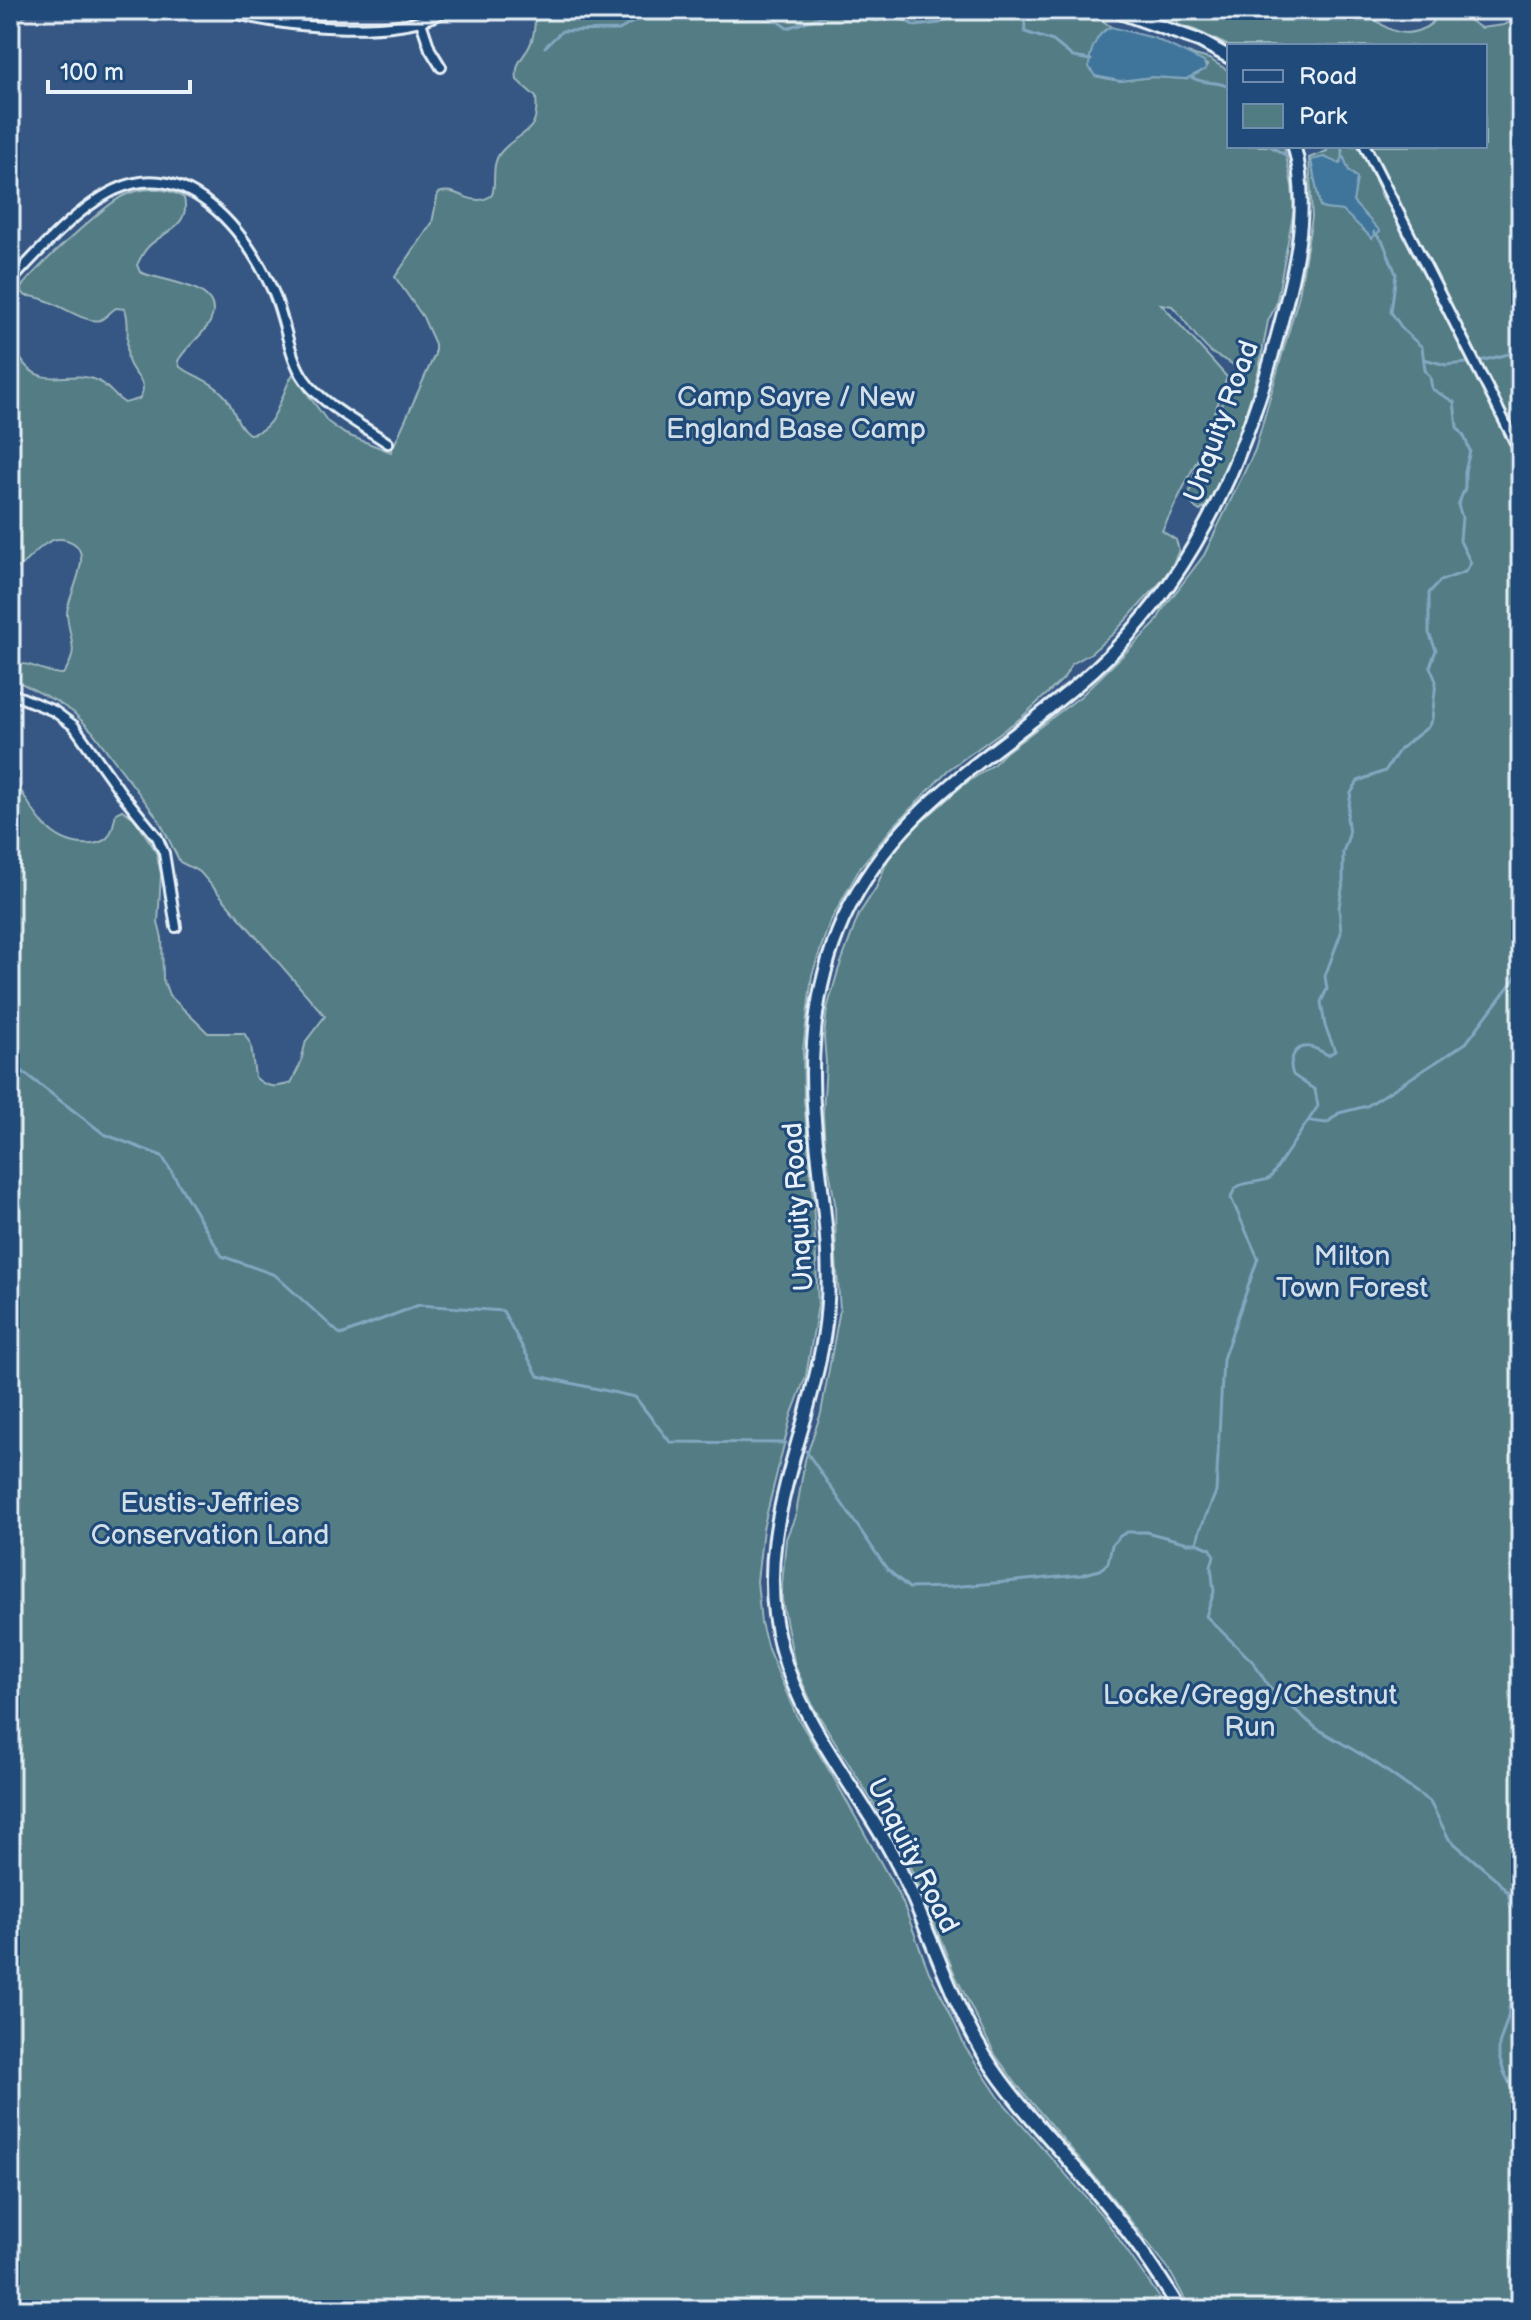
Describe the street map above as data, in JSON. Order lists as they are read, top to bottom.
{
  "streets": {
    "main road": ["Unquity Road"]
  },
  "parks": [
    "Camp Sayre / New England Base Camp",
    "Milton Town Forest",
    "Eustis-Jeffries Conservation Land",
    "Locke/Gregg/Chestnut Run"
  ],
  "legend": ["Road", "Park"],
  "scale_bar": "100 m"
}
